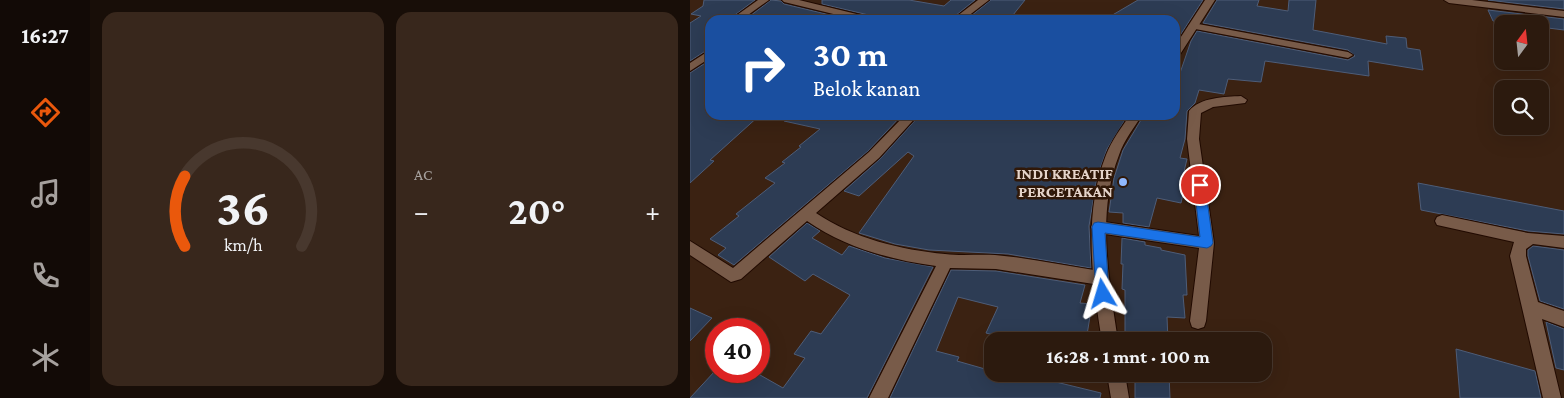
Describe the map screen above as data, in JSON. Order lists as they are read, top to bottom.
{
  "places": ["INDI KREATIF PERCETAKAN"],
  "north": "top",
  "page": {
    "tabs": "16:27",
    "tile": "AC",
    "turn": ["30 m", "Belok kanan"],
    "heat": ["−", "20°", "+"],
    "limit": "40",
    "trip": "16:28 · 1 mnt · 100 m",
    "gauge": ["36", "km/h"]
  }
}
